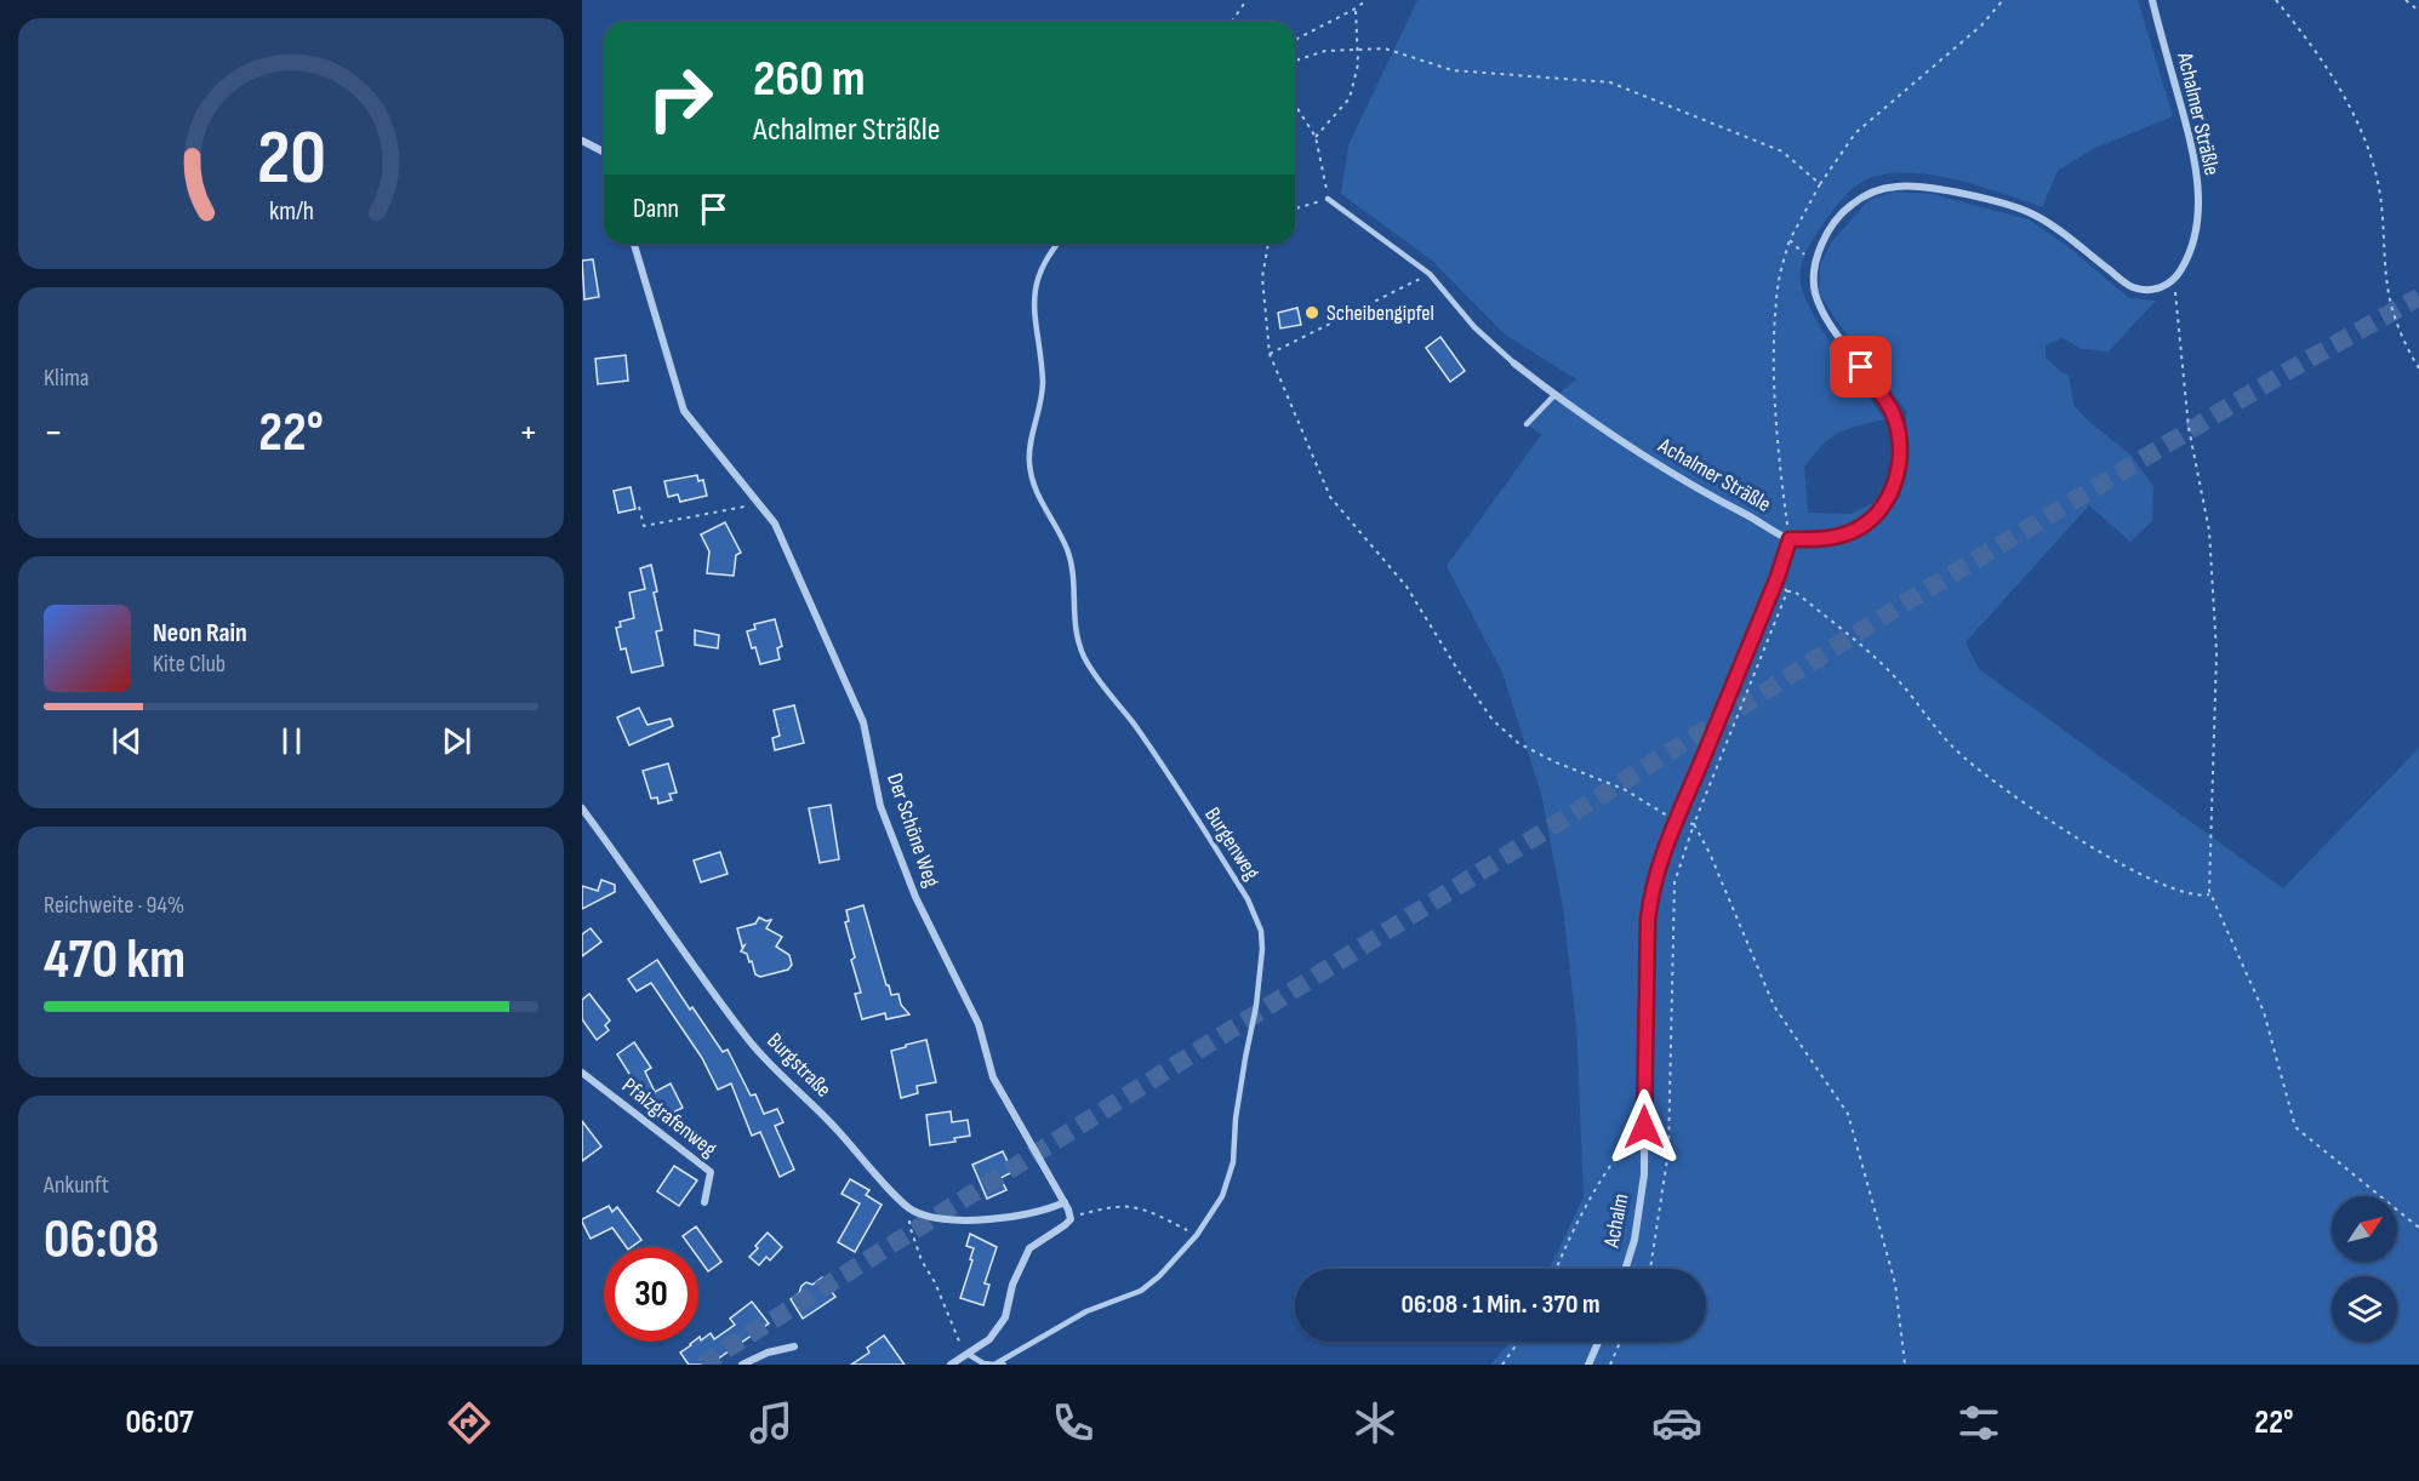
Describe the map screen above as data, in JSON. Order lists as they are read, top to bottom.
{
  "streets": {
    "street": [
      "Achalmer Sträßle",
      "Der Schöne Weg",
      "Burgstraße",
      "Pfalzgrafenweg",
      "Achalm"
    ],
    "lane": ["Burgenweg"]
  },
  "crossings": [
    ["Achalmer Sträßle", "Achalm"]
  ],
  "places": ["Scheibengipfel"],
  "north": "top right",
  "page": {
    "turn": ["260 m", "Achalmer Sträßle"],
    "then": "Dann",
    "tile": [
      "Klima",
      ["Reichweite · 94%", "470 km"],
      ["Ankunft", "06:08"]
    ],
    "heat": ["−", "22°", "+"],
    "song": ["Neon Rain", "Kite Club"],
    "limit": "30",
    "trip": "06:08 · 1 Min. · 370 m",
    "tabs": ["06:07", "22°"],
    "gauge": ["20", "km/h"]
  }
}
